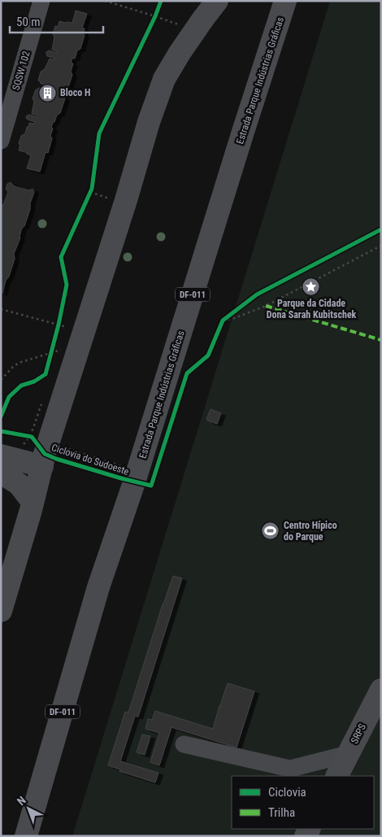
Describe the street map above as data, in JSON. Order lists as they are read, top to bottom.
{
  "streets": {
    "main road": ["Estrada Parque Indústrias Gráficas", "DF-011", "SRPS"],
    "street": ["SQSW 102"],
    "cycle path": ["Ciclovia do Sudoeste"]
  },
  "places": {
    "building": ["Bloco H"],
    "place": ["Parque da Cidade Dona Sarah Kubitschek"],
    "sports": ["Centro Hípico do Parque"]
  },
  "legend": ["Ciclovia", "Trilha"],
  "scale_bar": "50 m",
  "north": "top left"
}
